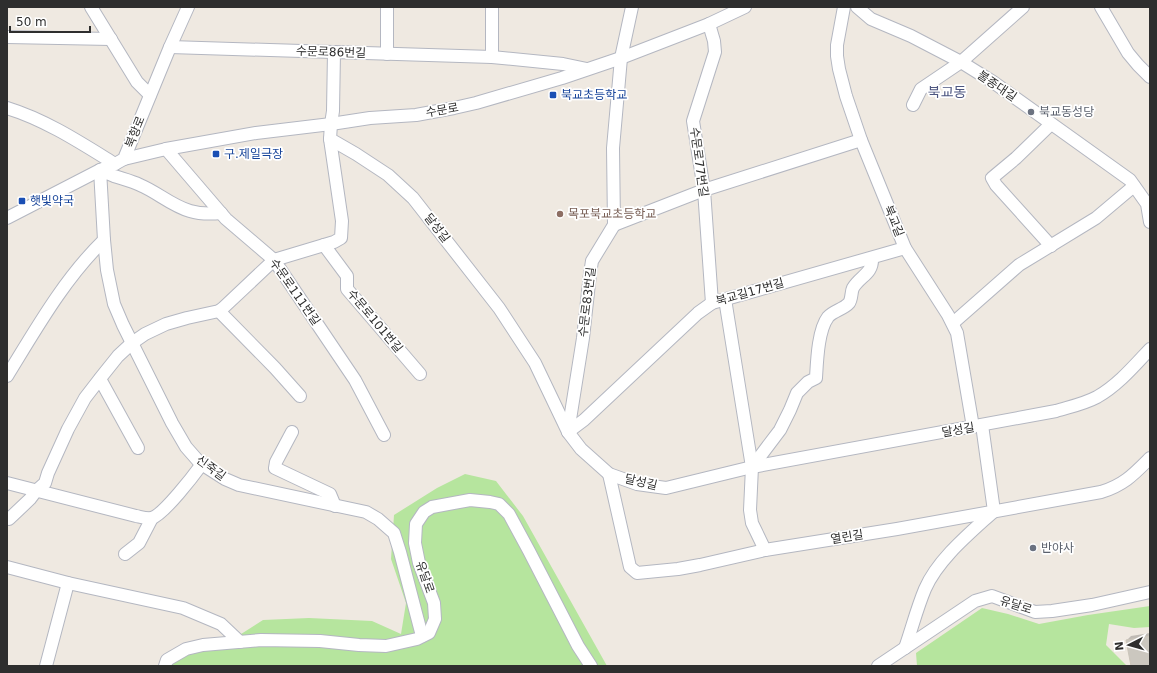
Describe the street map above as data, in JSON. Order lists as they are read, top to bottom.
{
  "streets": {
    "street": [
      "수문로86번길",
      "불종대길",
      "수문로",
      "북항로",
      "수문로77번길",
      "북교길",
      "달성길",
      "수문로111번길",
      "북교길17번길",
      "수문로83번길",
      "수문로101번길",
      "신죽길",
      "열린길",
      "유달로"
    ]
  },
  "crossings": [
    ["수문로86번길", "수문로"],
    ["수문로86번길", "북항로"],
    ["수문로", "북항로"],
    ["수문로", "수문로77번길"],
    ["수문로", "수문로111번길"],
    ["수문로77번길", "북교길17번길"],
    ["북교길", "달성길"],
    ["북교길", "북교길17번길"],
    ["북교길", "열린길"],
    ["달성길", "북교길17번길"],
    ["달성길", "수문로83번길"],
    ["달성길", "열린길"],
    ["북교길17번길", "수문로83번길"],
    ["신죽길", "유달로"]
  ],
  "districts": ["북교동"],
  "places": {
    "transit": ["북교초등학교", "구.제일극장", "햇빛약국"],
    "other": ["북교동성당", "목포북교초등학교", "반야사"]
  },
  "scale_bar": "50 m",
  "north": "left"
}
